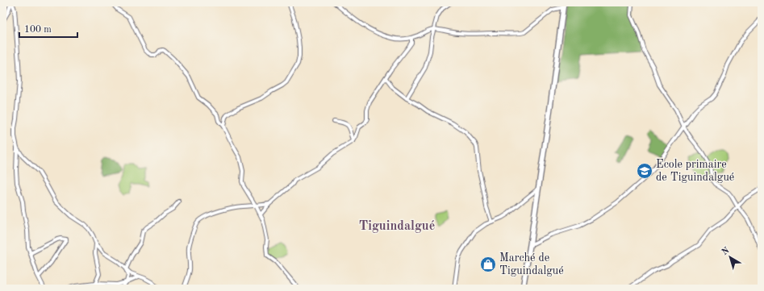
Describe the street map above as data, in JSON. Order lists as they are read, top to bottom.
{
  "districts": ["Tiguindalgué"],
  "places": {
    "school or university": ["Ecole primaire de Tiguindalgué"],
    "shop": ["Marché de Tiguindalgué"]
  },
  "scale_bar": "100 m",
  "north": "top left"
}
